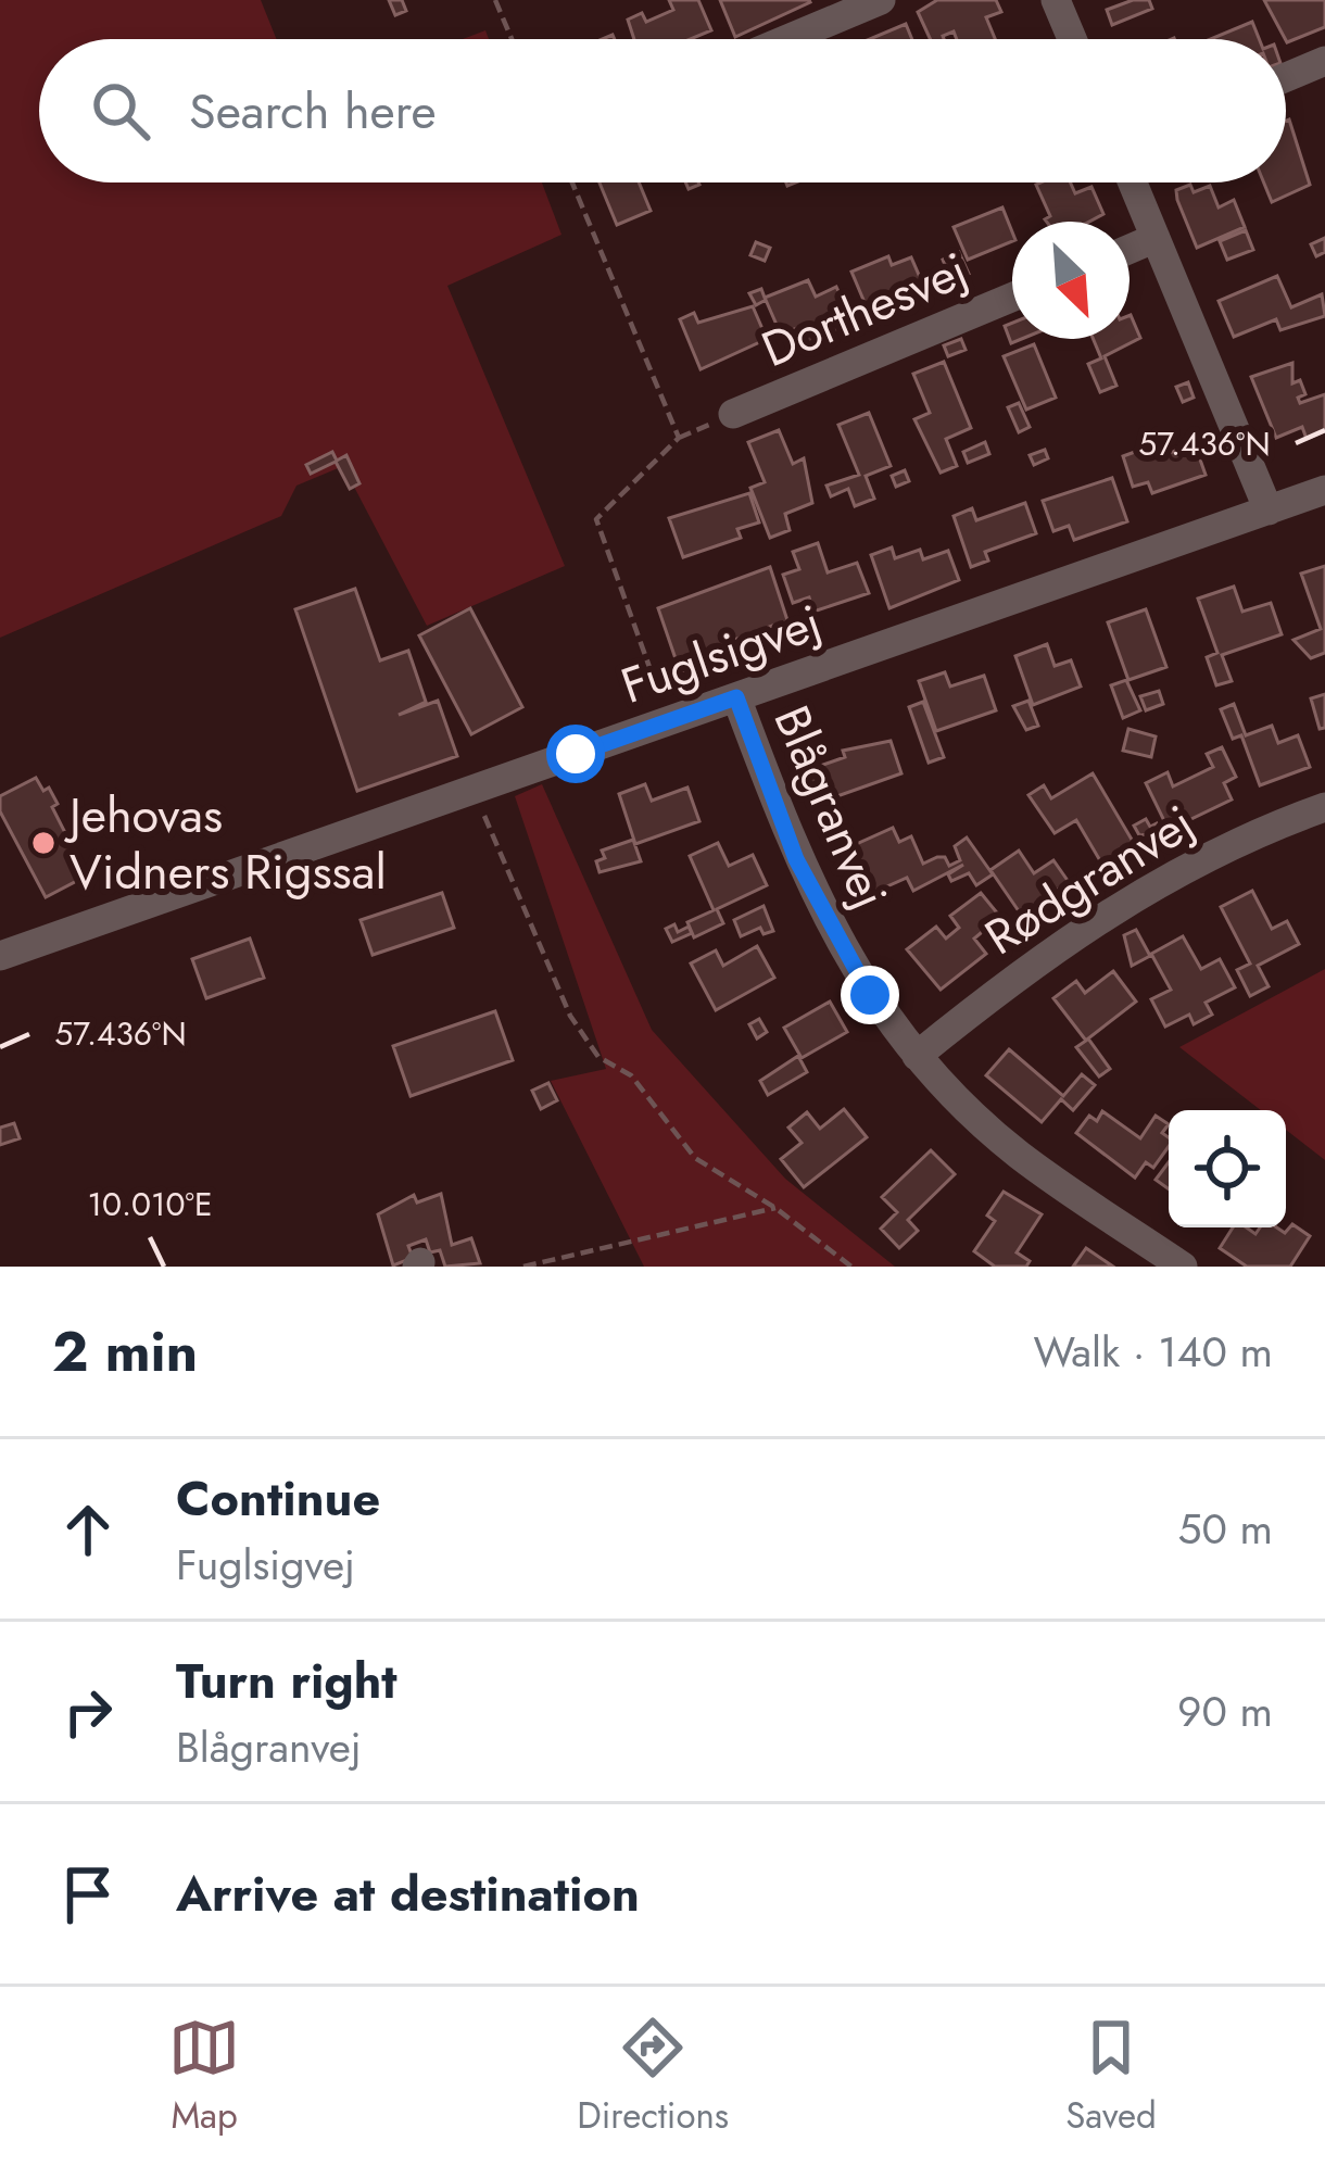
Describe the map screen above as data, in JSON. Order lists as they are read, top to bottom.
{
  "streets": {
    "street": [
      "Dorthesvej",
      "Fuglsigvej",
      "Blågranvej",
      "Rødgranvej"
    ]
  },
  "crossings": [
    ["Fuglsigvej", "Blågranvej"],
    ["Blågranvej", "Rødgranvej"]
  ],
  "places": ["Jehovas Vidners Rigssal"],
  "north": "bottom right",
  "page": {
    "search": "Search here",
    "heading": ["2 min", "Walk · 140 m"],
    "list": [
      ["Continue", "Fuglsigvej", "50 m"],
      ["Turn right", "Blågranvej", "90 m"],
      "Arrive at destination"
    ],
    "nav": ["Map", "Directions", "Saved"]
  },
  "coordinates": ["57.436°N", "10.010°E"]
}
